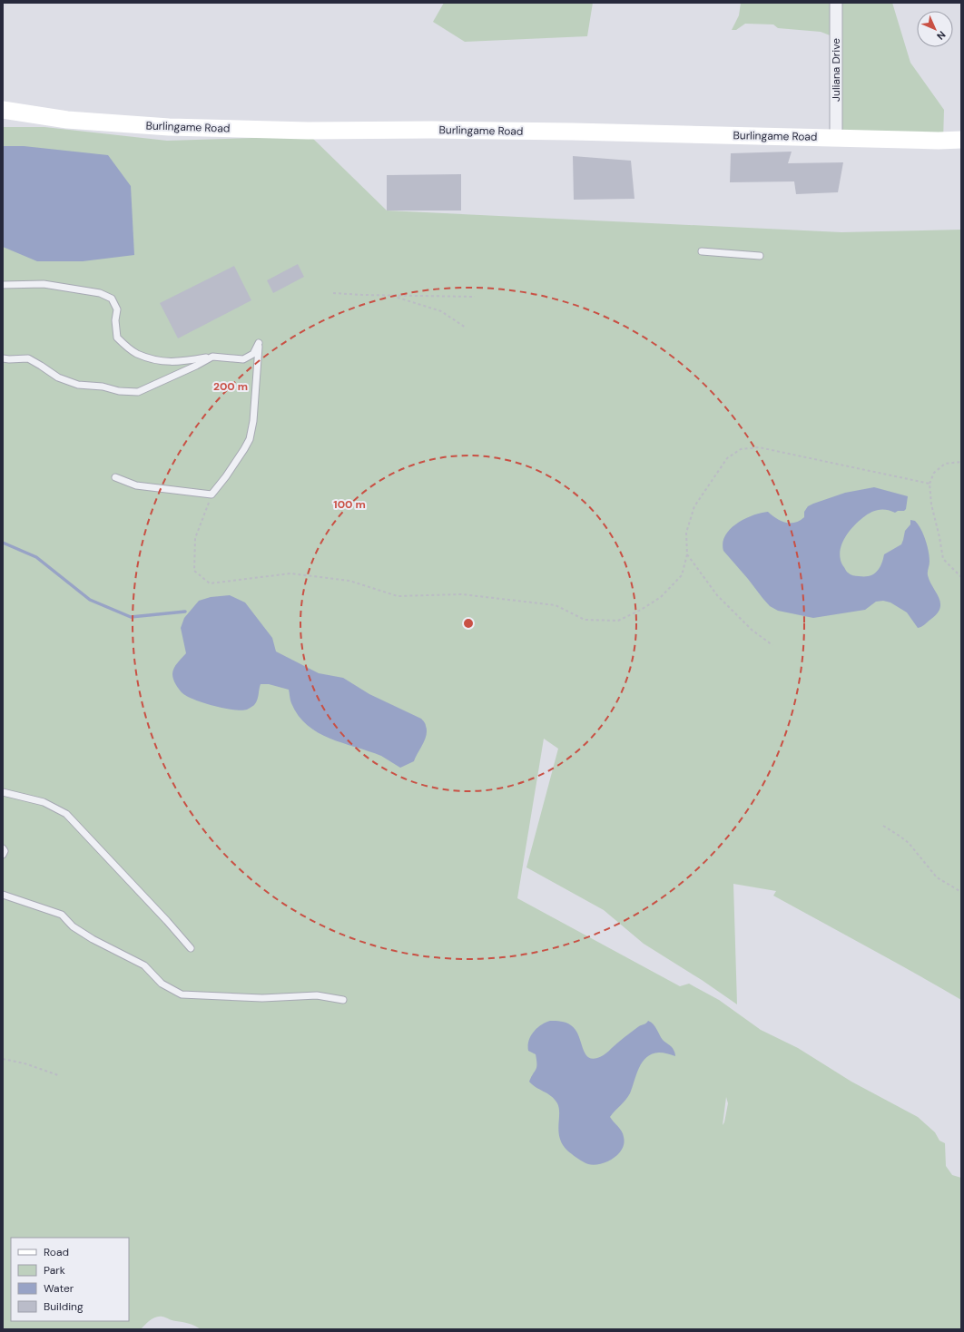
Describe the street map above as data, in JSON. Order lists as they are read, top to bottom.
{
  "streets": {
    "street": ["Juliana Drive", "Burlingame Road"]
  },
  "crossings": [
    ["Juliana Drive", "Burlingame Road"]
  ],
  "legend": [
    "Road",
    "Park",
    "Water",
    "Building"
  ],
  "north": "bottom right",
  "rings": ["200 m", "100 m"]
}
